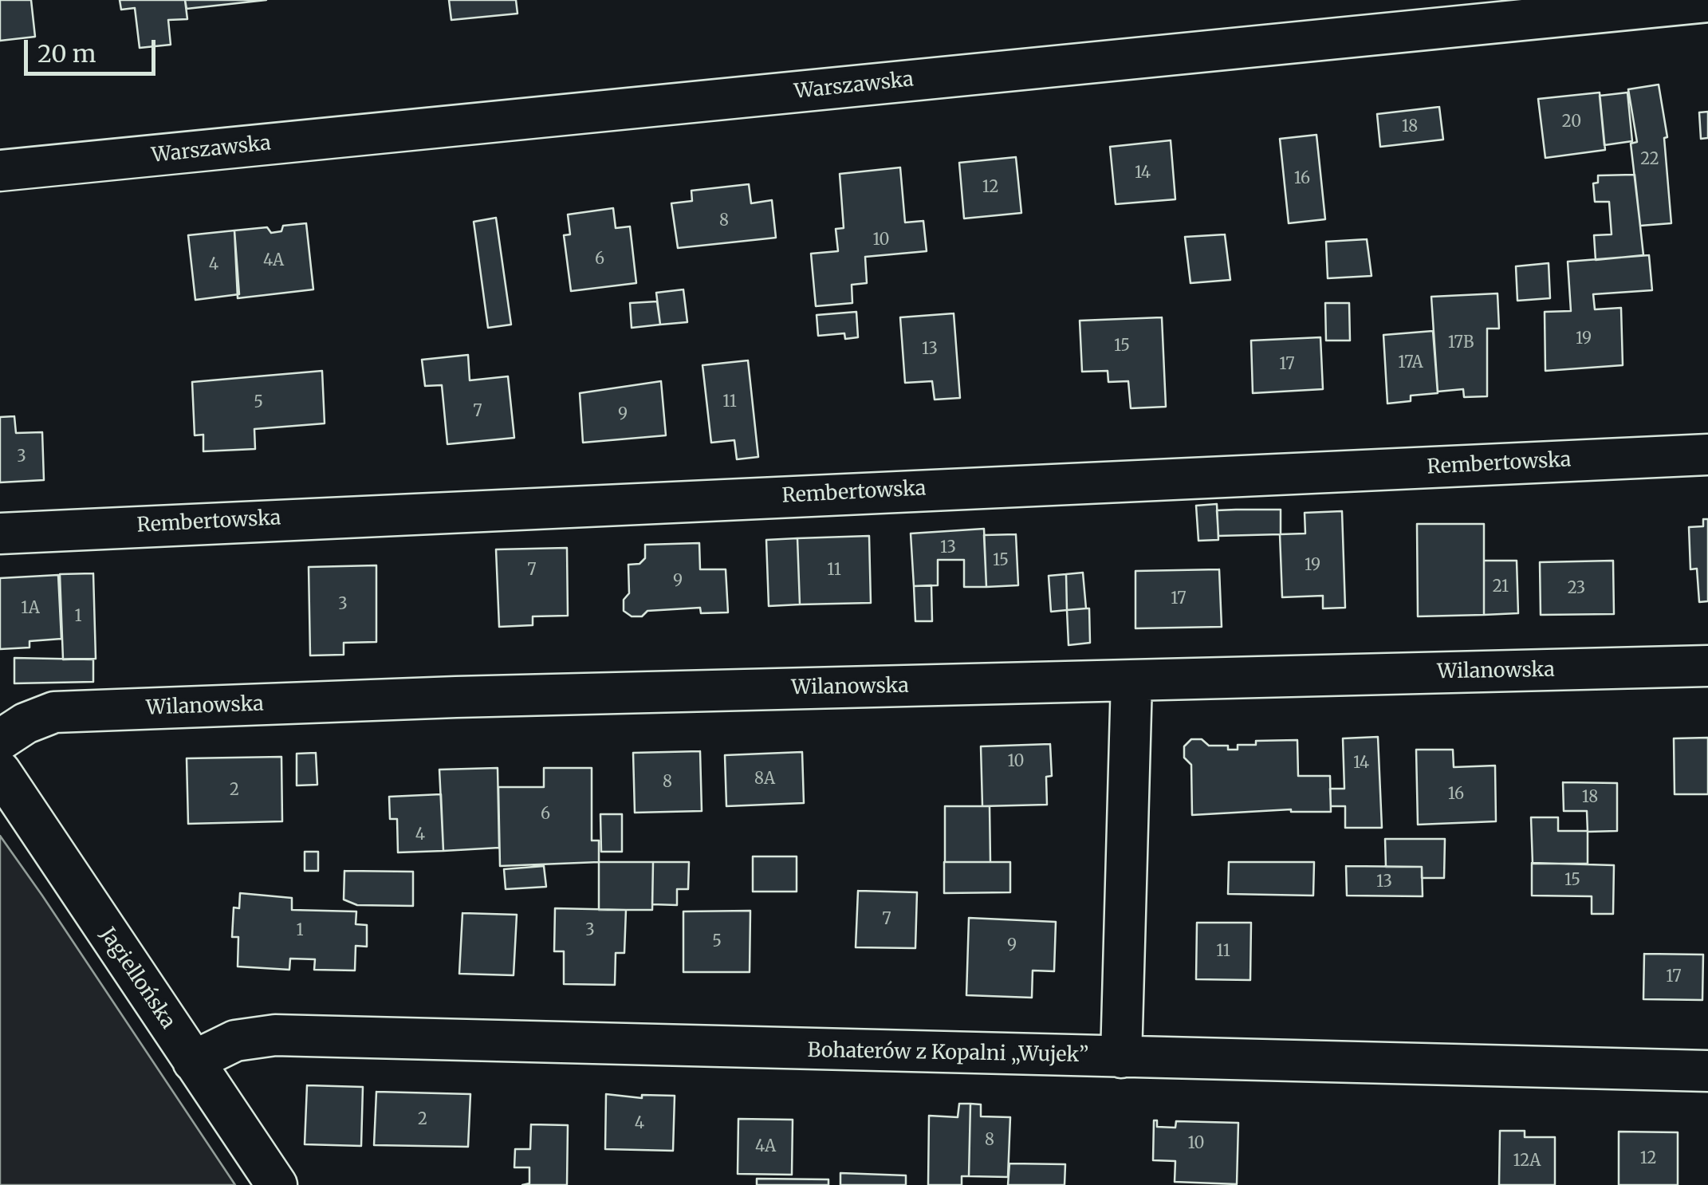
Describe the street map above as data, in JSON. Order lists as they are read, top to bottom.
{
  "streets": {
    "street": [
      "Warszawska",
      "Rembertowska",
      "Wilanowska",
      "Jagiellońska",
      "Bohaterów z Kopalni „Wujek”"
    ]
  },
  "crossings": [
    ["Jagiellońska", "Bohaterów z Kopalni „Wujek”"]
  ],
  "house_numbers": [
    "20",
    "18",
    "22",
    "14",
    "16",
    "12",
    "8",
    "10",
    "6",
    "4A",
    "4",
    "19",
    "17B",
    "15",
    "13",
    "17A",
    "17",
    "11",
    "5",
    "7",
    "9",
    "3",
    "13",
    "15",
    "19",
    "7",
    "11",
    "9",
    "21",
    "23",
    "17",
    "3",
    "1A",
    "1",
    "10",
    "14",
    "8A",
    "8",
    "2",
    "16",
    "18",
    "6",
    "4",
    "15",
    "13",
    "7",
    "1",
    "3",
    "5",
    "9",
    "11",
    "17",
    "2",
    "4",
    "8",
    "10",
    "4A",
    "12",
    "12A"
  ],
  "scale_bar": "20 m"
}
